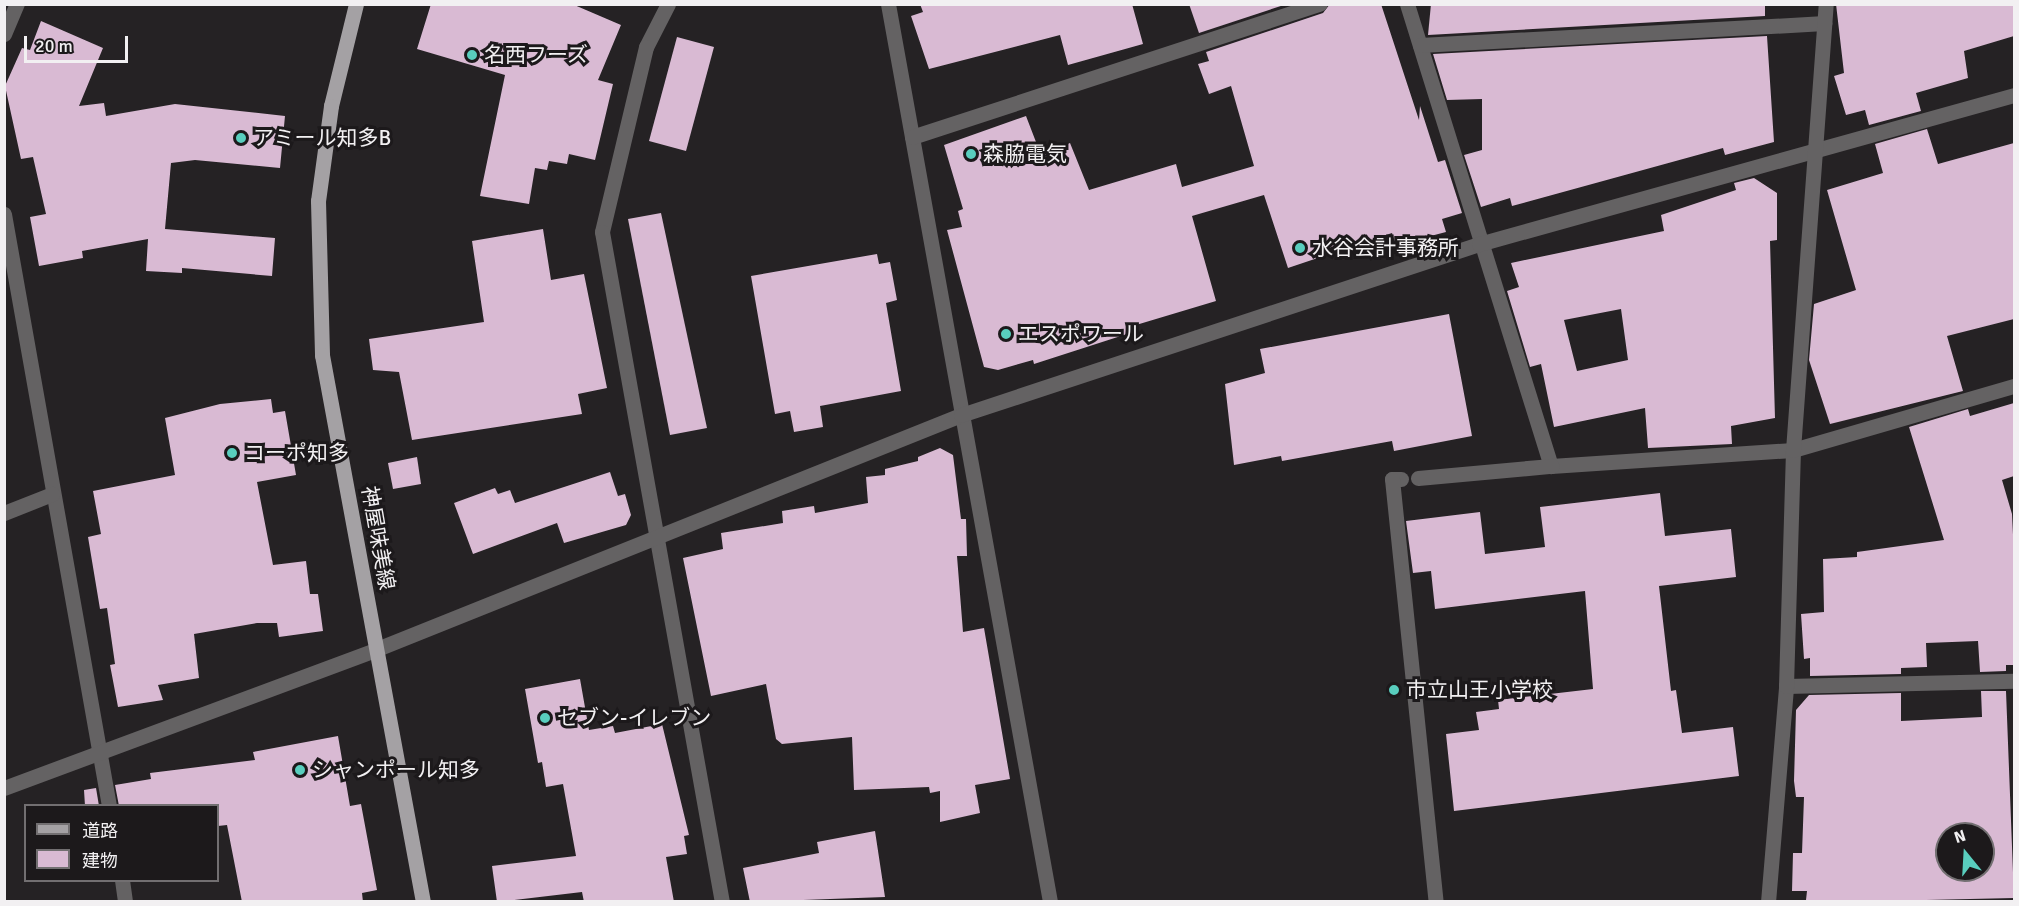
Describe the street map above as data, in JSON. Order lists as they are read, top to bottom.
{
  "streets": {
    "main road": ["神屋味美線"]
  },
  "places": [
    "名西フーズ",
    "アミール知多B",
    "森脇電気",
    "水谷会計事務所",
    "エスポワール",
    "コーポ知多",
    "市立山王小学校",
    "セブン-イレブン",
    "シャンポール知多"
  ],
  "legend": ["道路", "建物"],
  "scale_bar": "20 m",
  "north": "top"
}
